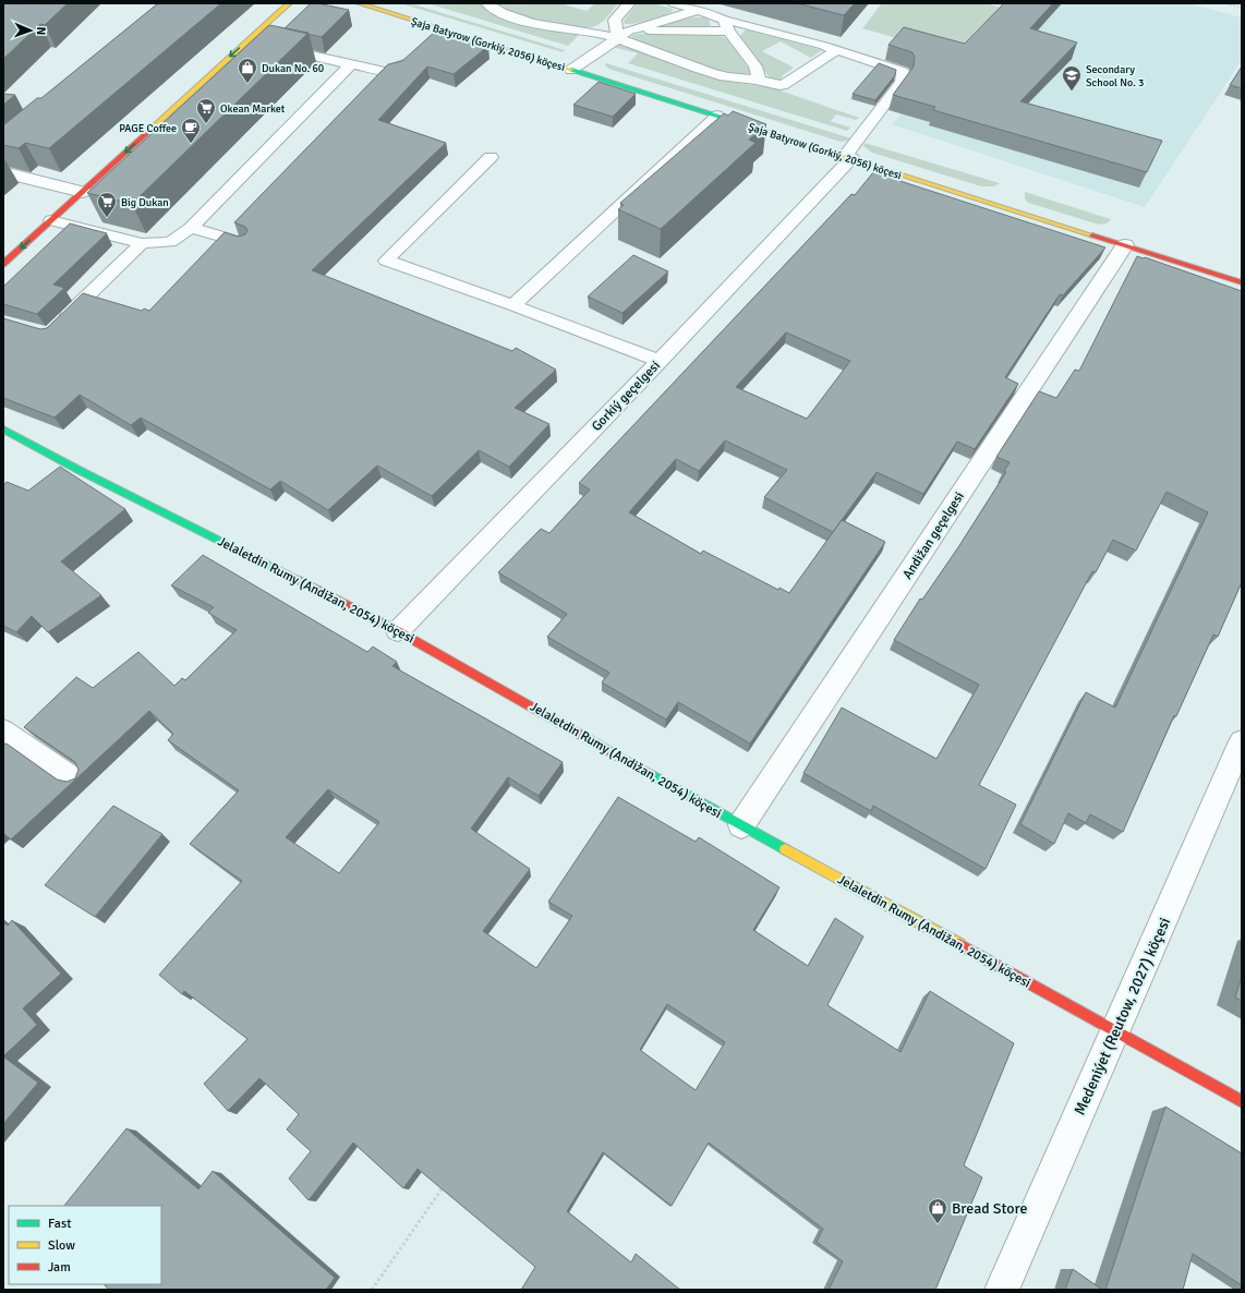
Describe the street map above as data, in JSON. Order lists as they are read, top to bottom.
{
  "streets": {
    "street": [
      "Şaja Batyrow (Gorkiý, 2056) köçesi",
      "Gorkiý geçelgesi",
      "Andižan geçelgesi",
      "Jelaletdin Rumy (Andižan, 2054) köçesi",
      "Medeniýet (Reutow, 2027) köçesi"
    ]
  },
  "crossings": [
    ["Şaja Batyrow (Gorkiý, 2056) köçesi", "Gorkiý geçelgesi"],
    ["Şaja Batyrow (Gorkiý, 2056) köçesi", "Andižan geçelgesi"],
    ["Gorkiý geçelgesi", "Jelaletdin Rumy (Andižan, 2054) köçesi"],
    ["Andižan geçelgesi", "Jelaletdin Rumy (Andižan, 2054) köçesi"],
    ["Jelaletdin Rumy (Andižan, 2054) köçesi", "Medeniýet (Reutow, 2027) köçesi"]
  ],
  "places": {
    "shop": ["Dukan No. 60", "Bread Store"],
    "school or university": ["Secondary School No. 3"],
    "supermarket": ["Okean Market", "Big Dukan"],
    "cafe": ["PAGE Coffee"]
  },
  "legend": ["Fast", "Slow", "Jam"],
  "north": "right"
}
